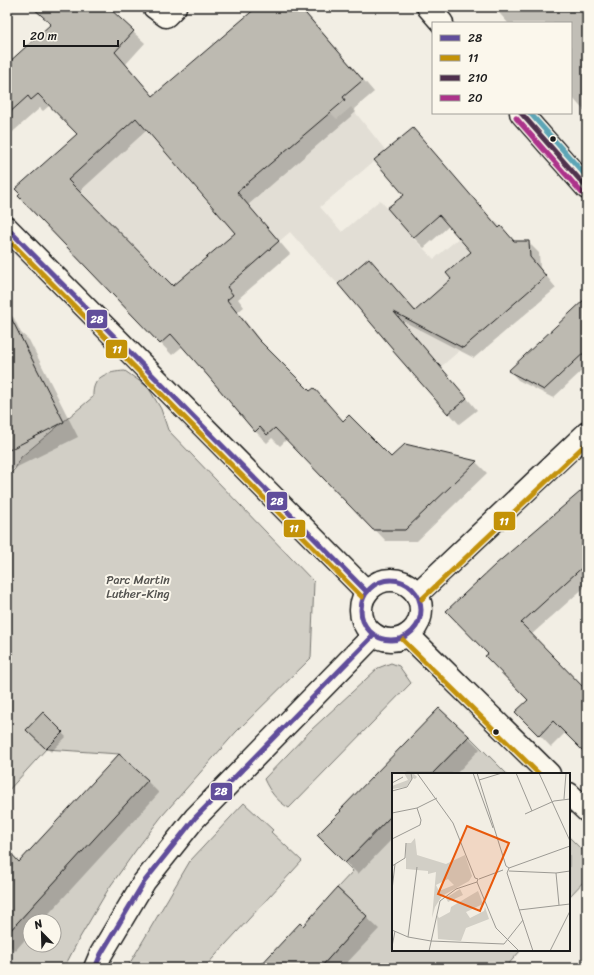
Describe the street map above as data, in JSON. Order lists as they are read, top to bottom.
{
  "parks": ["Parc Martin Luther-King"],
  "lines": [
    "transit line 210",
    "transit line 20",
    "transit line 28",
    "transit line 11"
  ],
  "legend": [
    "28",
    "11",
    "210",
    "20"
  ],
  "scale_bar": "20 m",
  "north": "top left"
}
